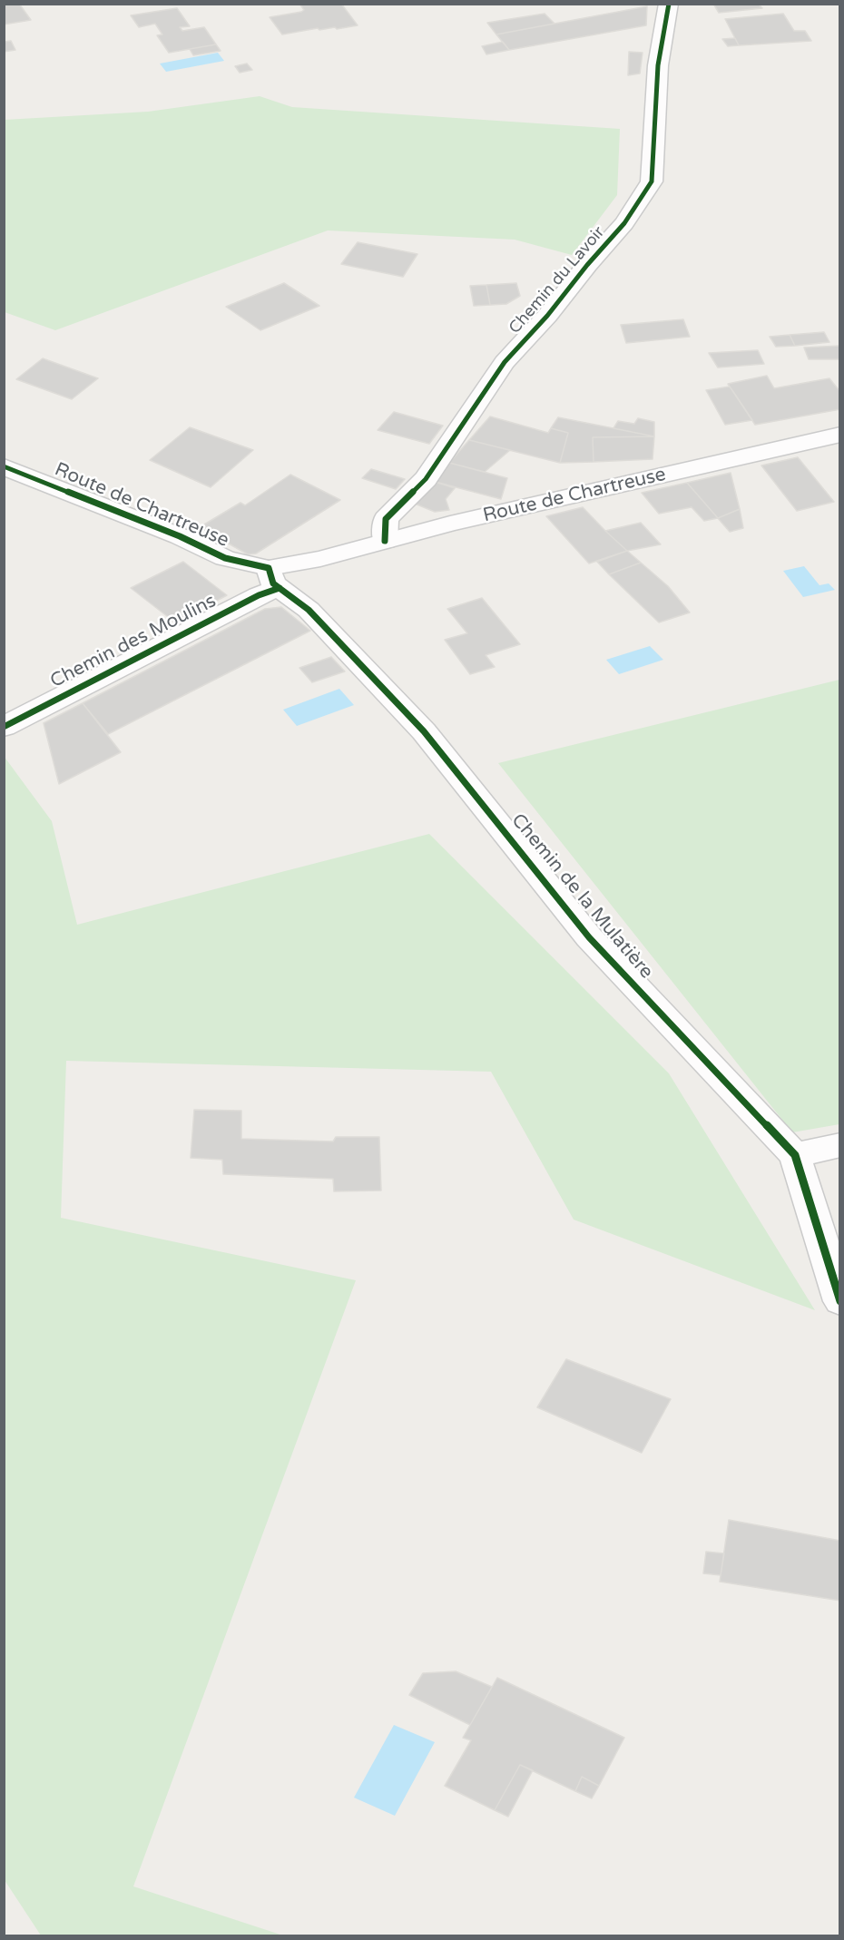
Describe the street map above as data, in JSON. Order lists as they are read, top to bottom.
{
  "streets": {
    "street": [
      "Chemin du Lavoir",
      "Route de Chartreuse",
      "Chemin des Moulins",
      "Chemin de la Mulatière"
    ]
  },
  "crossings": [
    ["Chemin du Lavoir", "Route de Chartreuse"],
    ["Route de Chartreuse", "Chemin des Moulins"],
    ["Route de Chartreuse", "Chemin de la Mulatière"],
    ["Chemin des Moulins", "Chemin de la Mulatière"]
  ]
}
